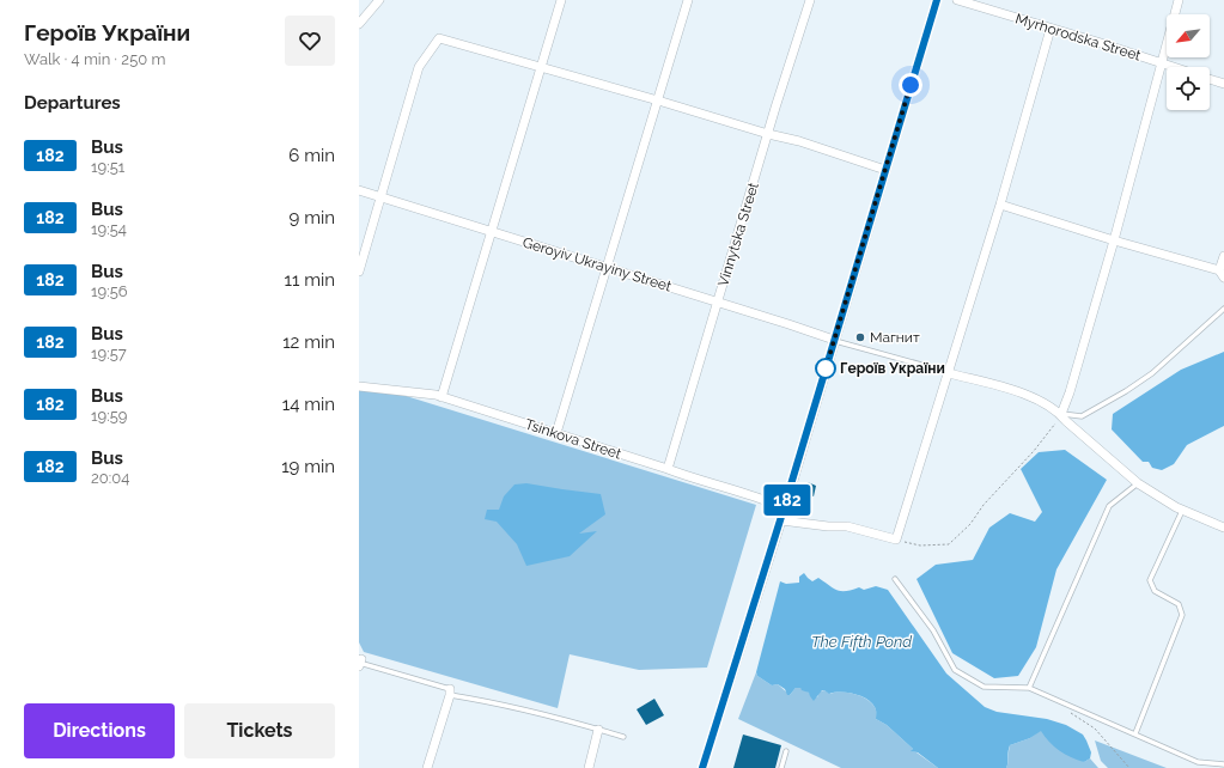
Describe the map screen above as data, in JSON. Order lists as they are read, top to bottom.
{
  "streets": {
    "street": [
      "Myrhorodska Street",
      "Vinnytska Street",
      "Geroyiv Ukrayiny Street",
      "Tsinkova Street"
    ]
  },
  "crossings": [
    ["Vinnytska Street", "Geroyiv Ukrayiny Street"],
    ["Vinnytska Street", "Tsinkova Street"]
  ],
  "water": ["The Fifth Pond"],
  "places": ["Магнит", "Героїв України"],
  "lines": ["bus line 182"],
  "north": "bottom left",
  "page": {
    "heading": [
      ["Героїв України", "Walk · 4 min · 250 m"],
      "Departures"
    ],
    "on_map": "182",
    "list": [
      {
        "mark": "182",
        "name": "Bus",
        "note": "19:51",
        "value": "6 min"
      },
      {
        "mark": "182",
        "name": "Bus",
        "note": "19:54",
        "value": "9 min"
      },
      {
        "mark": "182",
        "name": "Bus",
        "note": "19:56",
        "value": "11 min"
      },
      {
        "mark": "182",
        "name": "Bus",
        "note": "19:57",
        "value": "12 min"
      },
      {
        "mark": "182",
        "name": "Bus",
        "note": "19:59",
        "value": "14 min"
      },
      {
        "mark": "182",
        "name": "Bus",
        "note": "20:04",
        "value": "19 min"
      }
    ],
    "buttons": ["Directions", "Tickets"]
  }
}
